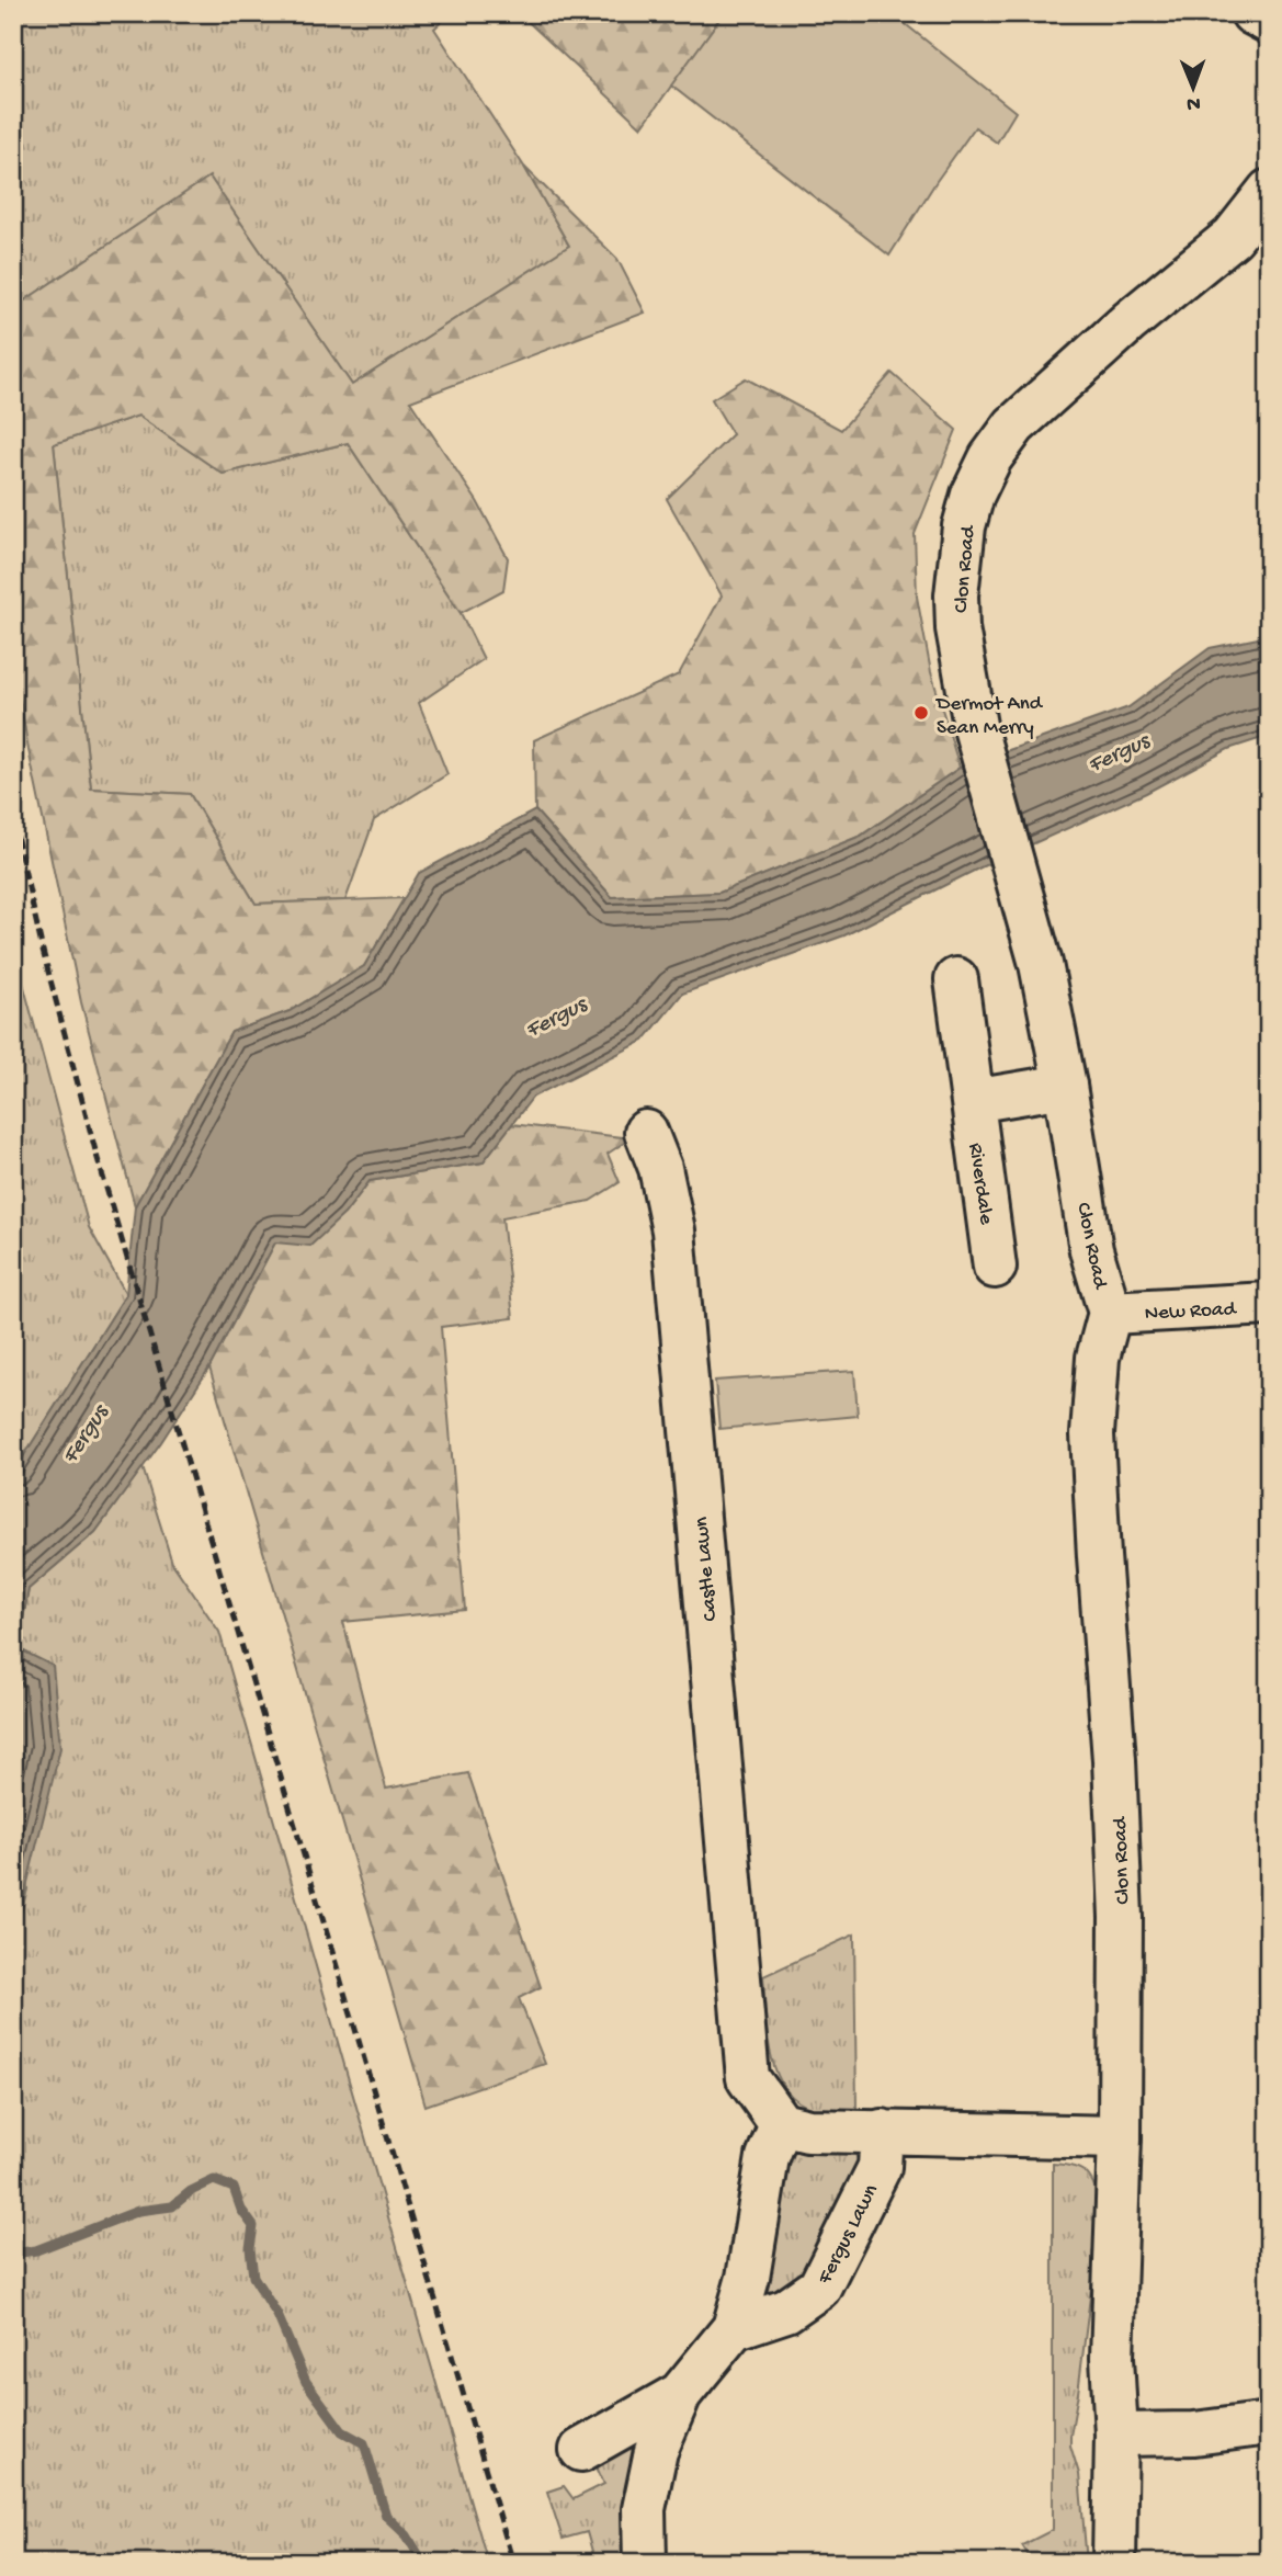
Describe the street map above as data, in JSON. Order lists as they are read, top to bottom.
{
  "streets": {
    "street": [
      "Clon Road",
      "Riverdale",
      "New Road",
      "Castle Lawn",
      "Fergus Lawn"
    ]
  },
  "crossings": [
    ["Clon Road", "New Road"]
  ],
  "water": ["Fergus"],
  "places": ["Dermot And Sean Merry"],
  "north": "bottom"
}
